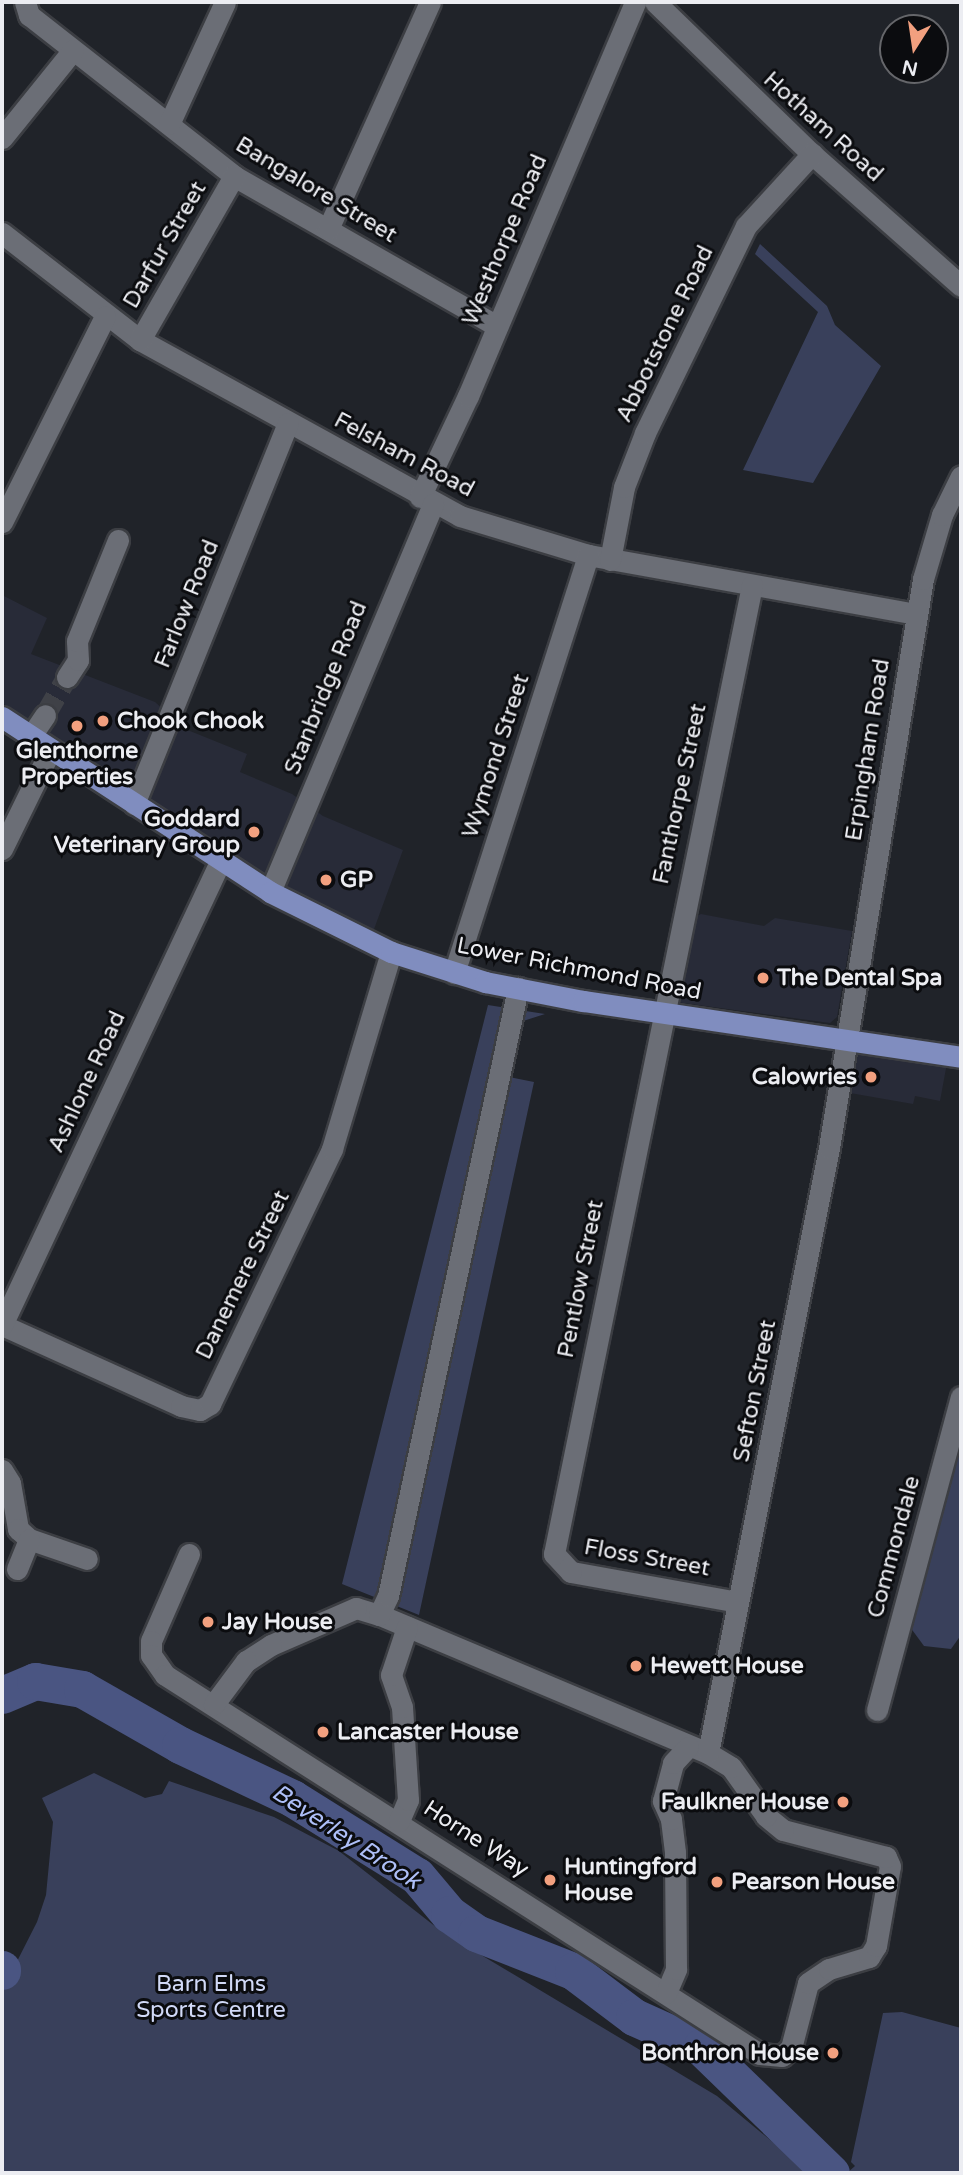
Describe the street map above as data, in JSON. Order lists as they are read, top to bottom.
{
  "streets": {
    "main road": ["Lower Richmond Road"],
    "street": [
      "Hotham Road",
      "Bangalore Street",
      "Westhorpe Road",
      "Darfur Street",
      "Abbotstone Road",
      "Felsham Road",
      "Farlow Road",
      "Stanbridge Road",
      "Erpingham Road",
      "Wymond Street",
      "Fanthorpe Street",
      "Ashlone Road",
      "Danemere Street",
      "Pentlow Street",
      "Sefton Street",
      "Commondale",
      "Floss Street",
      "Horne Way"
    ]
  },
  "crossings": [
    ["Hotham Road", "Abbotstone Road"],
    ["Bangalore Street", "Westhorpe Road"],
    ["Bangalore Street", "Darfur Street"],
    ["Westhorpe Road", "Felsham Road"],
    ["Westhorpe Road", "Stanbridge Road"],
    ["Darfur Street", "Felsham Road"],
    ["Abbotstone Road", "Felsham Road"],
    ["Felsham Road", "Farlow Road"],
    ["Felsham Road", "Stanbridge Road"],
    ["Felsham Road", "Erpingham Road"],
    ["Felsham Road", "Wymond Street"],
    ["Felsham Road", "Fanthorpe Street"],
    ["Farlow Road", "Lower Richmond Road"],
    ["Stanbridge Road", "Lower Richmond Road"],
    ["Erpingham Road", "Lower Richmond Road"],
    ["Erpingham Road", "Sefton Street"],
    ["Wymond Street", "Lower Richmond Road"],
    ["Fanthorpe Street", "Lower Richmond Road"],
    ["Fanthorpe Street", "Pentlow Street"],
    ["Lower Richmond Road", "Ashlone Road"],
    ["Lower Richmond Road", "Danemere Street"],
    ["Lower Richmond Road", "Pentlow Street"],
    ["Lower Richmond Road", "Sefton Street"],
    ["Ashlone Road", "Danemere Street"],
    ["Pentlow Street", "Floss Street"],
    ["Sefton Street", "Floss Street"],
    ["Sefton Street", "Horne Way"]
  ],
  "water": ["Beverley Brook"],
  "parks": ["Barn Elms Sports Centre"],
  "places": [
    "Chook Chook",
    "Glenthorne Properties",
    "Goddard Veterinary Group",
    "GP",
    "The Dental Spa",
    "Calowries",
    "Jay House",
    "Hewett House",
    "Lancaster House",
    "Faulkner House",
    "Huntingford House",
    "Pearson House",
    "Bonthron House"
  ],
  "north": "bottom"
}
